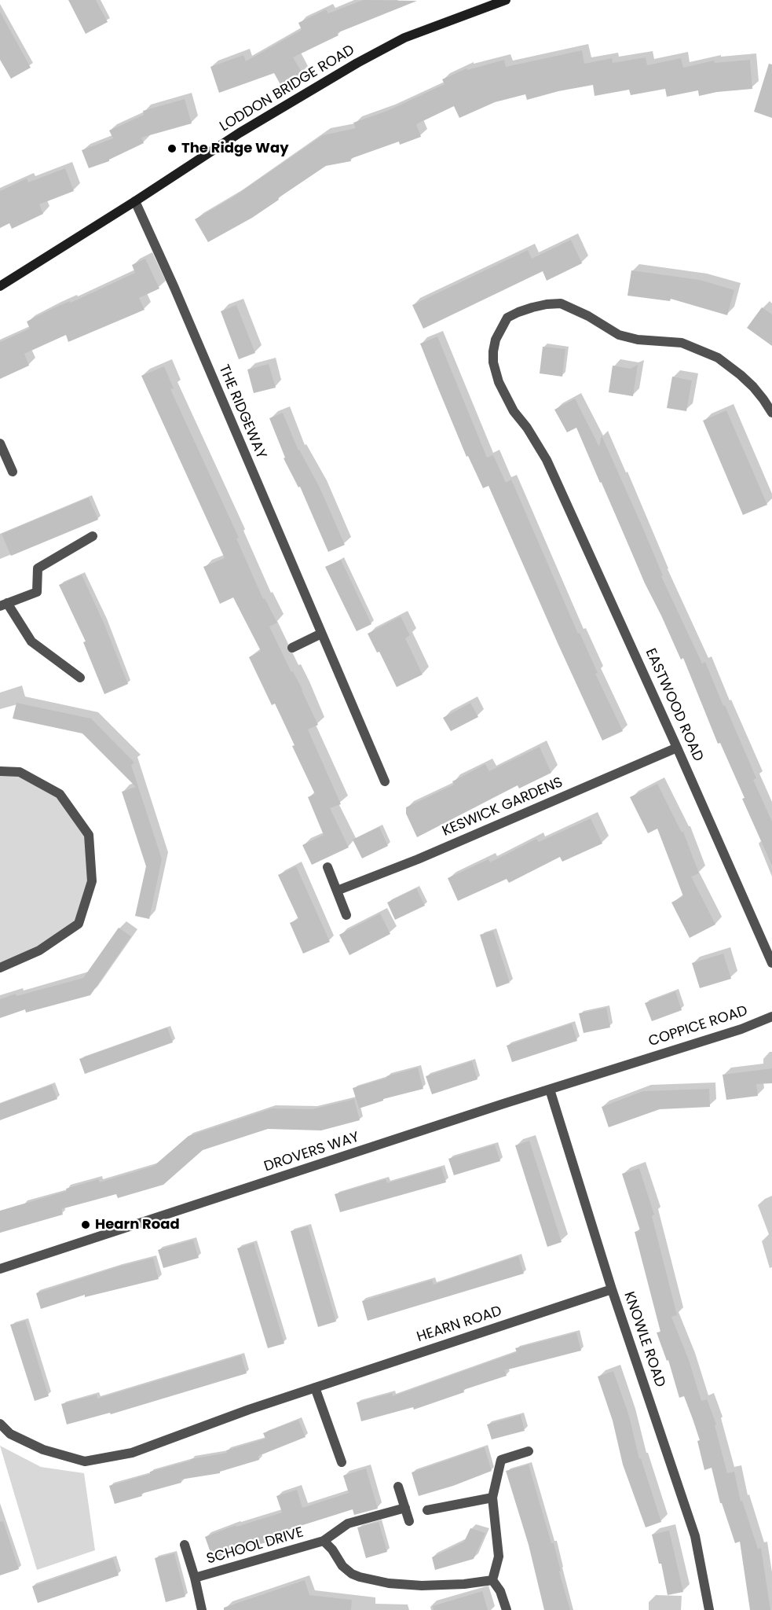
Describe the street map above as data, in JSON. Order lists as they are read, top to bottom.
{
  "streets": {
    "street": [
      "LODDON BRIDGE ROAD",
      "THE RIDGEWAY",
      "EASTWOOD ROAD",
      "KESWICK GARDENS",
      "COPPICE ROAD",
      "DROVERS WAY",
      "HEARN ROAD",
      "KNOWLE ROAD",
      "SCHOOL DRIVE"
    ]
  },
  "crossings": [
    ["LODDON BRIDGE ROAD", "THE RIDGEWAY"],
    ["EASTWOOD ROAD", "KESWICK GARDENS"],
    ["COPPICE ROAD", "DROVERS WAY"],
    ["DROVERS WAY", "KNOWLE ROAD"],
    ["HEARN ROAD", "KNOWLE ROAD"]
  ],
  "places": ["The Ridge Way", "Hearn Road"]
}
